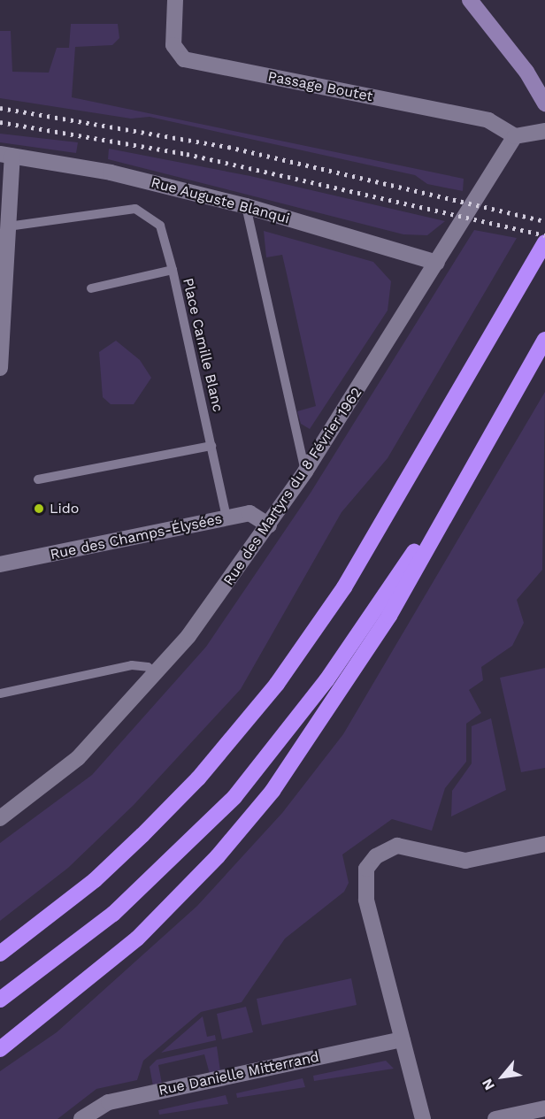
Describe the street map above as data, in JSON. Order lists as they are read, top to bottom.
{
  "streets": {
    "street": [
      "Passage Boutet",
      "Rue Auguste Blanqui",
      "Rue des Martyrs du 8 Février 1962",
      "Rue des Champs-Élysées",
      "Rue Danielle Mitterrand"
    ],
    "lane": ["Place Camille Blanc"]
  },
  "crossings": [
    ["Passage Boutet", "Rue des Martyrs du 8 Février 1962"],
    ["Rue Auguste Blanqui", "Rue des Martyrs du 8 Février 1962"],
    ["Place Camille Blanc", "Rue des Champs-Élysées"],
    ["Rue des Martyrs du 8 Février 1962", "Rue des Champs-Élysées"]
  ],
  "places": ["Lido"],
  "north": "bottom left"
}
